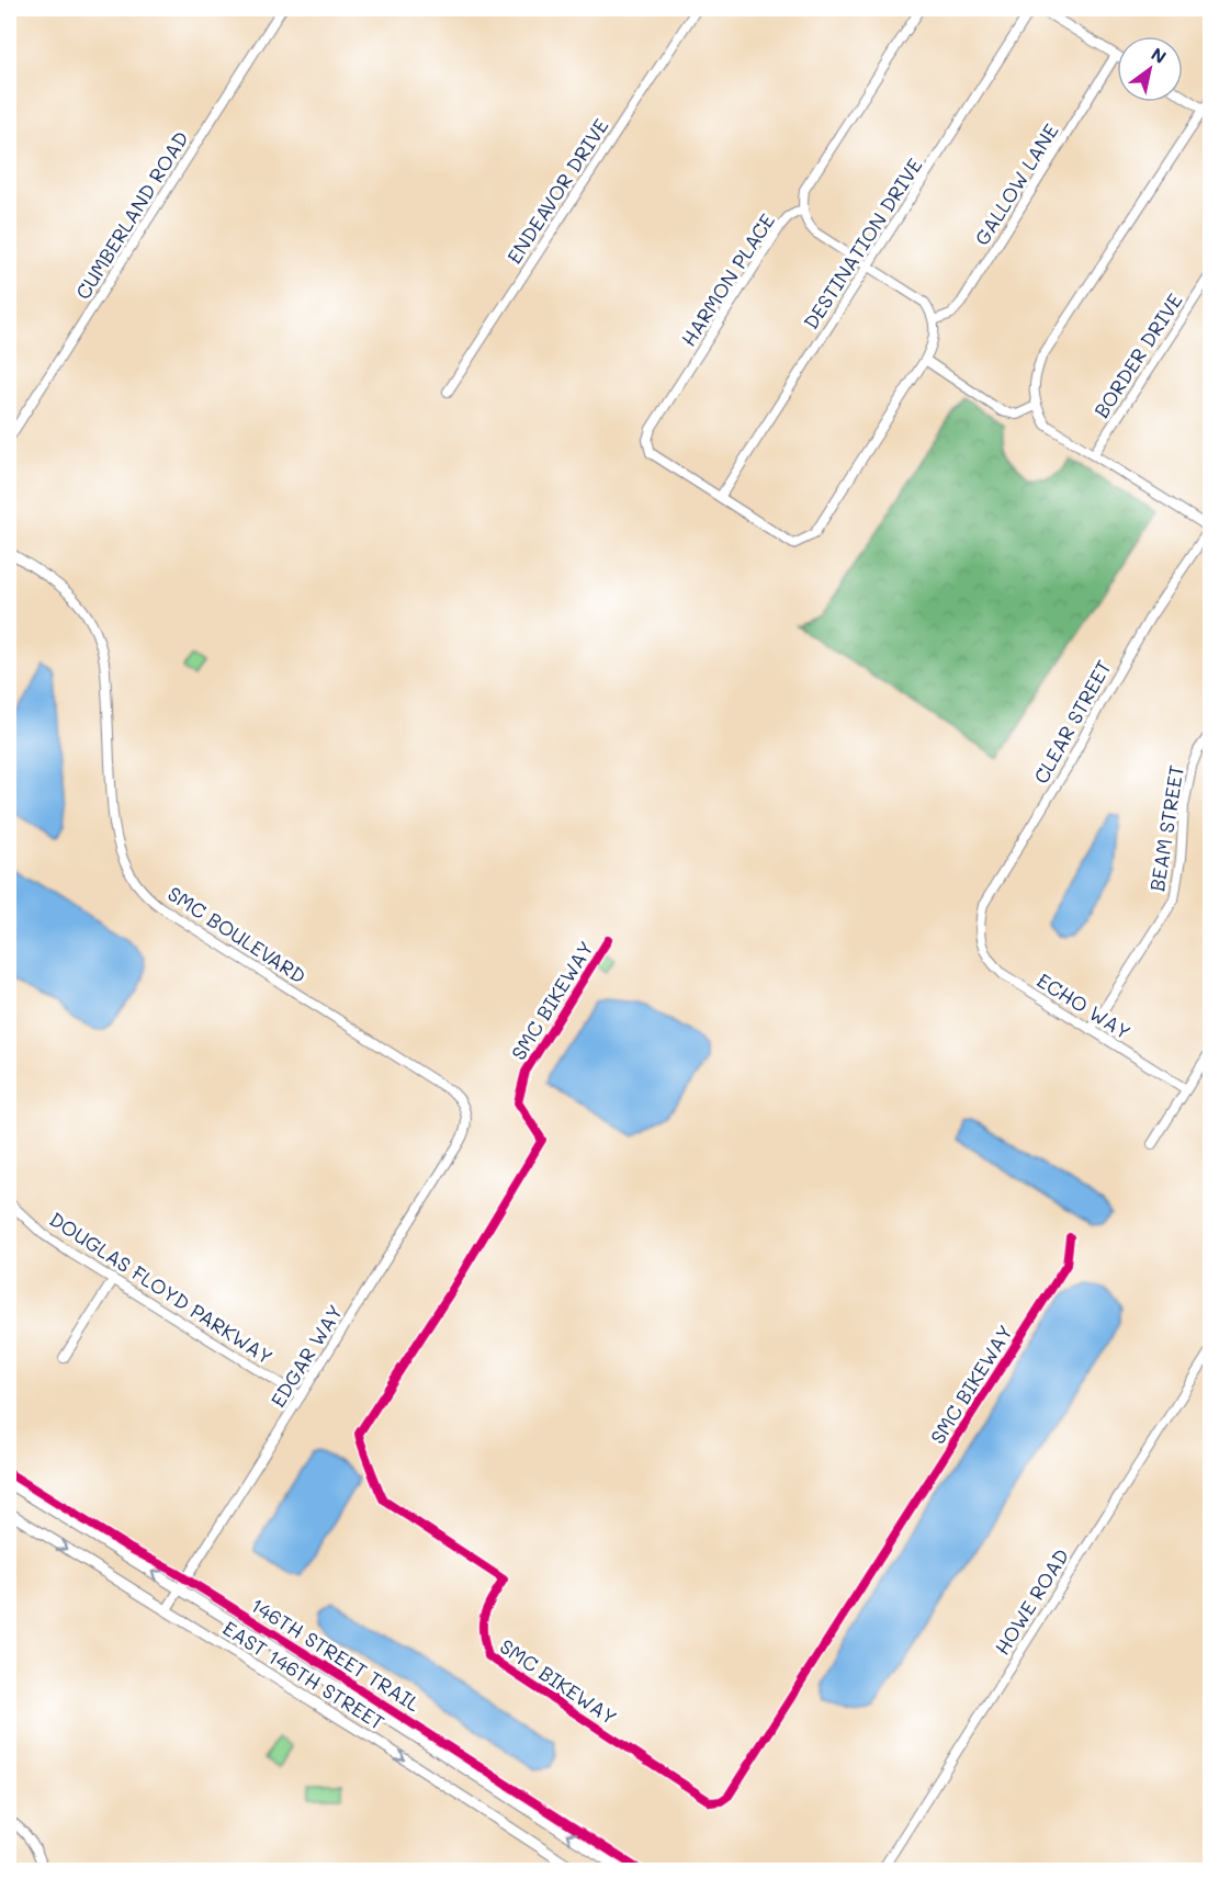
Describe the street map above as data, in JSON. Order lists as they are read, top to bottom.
{
  "streets": {
    "main road": ["EAST 146TH STREET"],
    "street": [
      "GALLOW LANE",
      "ENDEAVOR DRIVE",
      "CUMBERLAND ROAD",
      "DESTINATION DRIVE",
      "HARMON PLACE",
      "BORDER DRIVE",
      "CLEAR STREET",
      "BEAM STREET",
      "SMC BOULEVARD",
      "ECHO WAY",
      "DOUGLAS FLOYD PARKWAY",
      "EDGAR WAY",
      "HOWE ROAD"
    ],
    "cycle path": ["SMC BIKEWAY", "146TH STREET TRAIL"]
  },
  "crossings": [
    ["DESTINATION DRIVE", "HARMON PLACE"],
    ["CLEAR STREET", "ECHO WAY"],
    ["BEAM STREET", "ECHO WAY"],
    ["SMC BOULEVARD", "EDGAR WAY"],
    ["DOUGLAS FLOYD PARKWAY", "EDGAR WAY"],
    ["EDGAR WAY", "EAST 146TH STREET"]
  ],
  "north": "top right"
}
